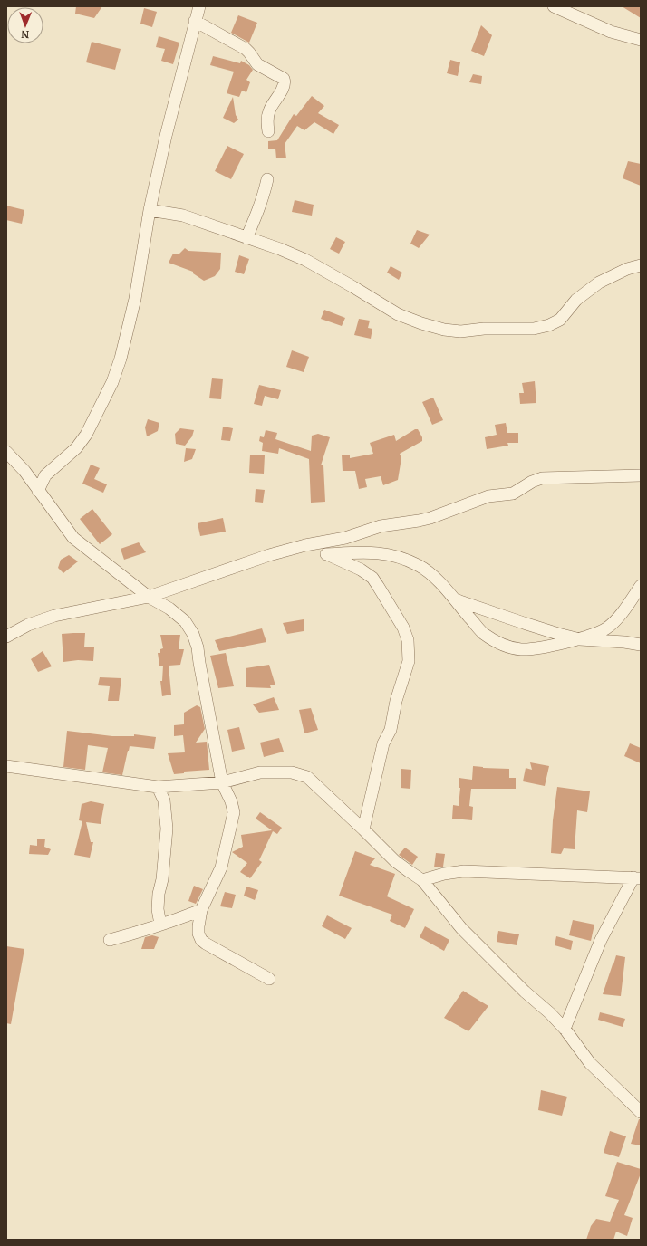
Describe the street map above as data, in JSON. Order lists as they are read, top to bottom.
{
  "north": "bottom"
}
